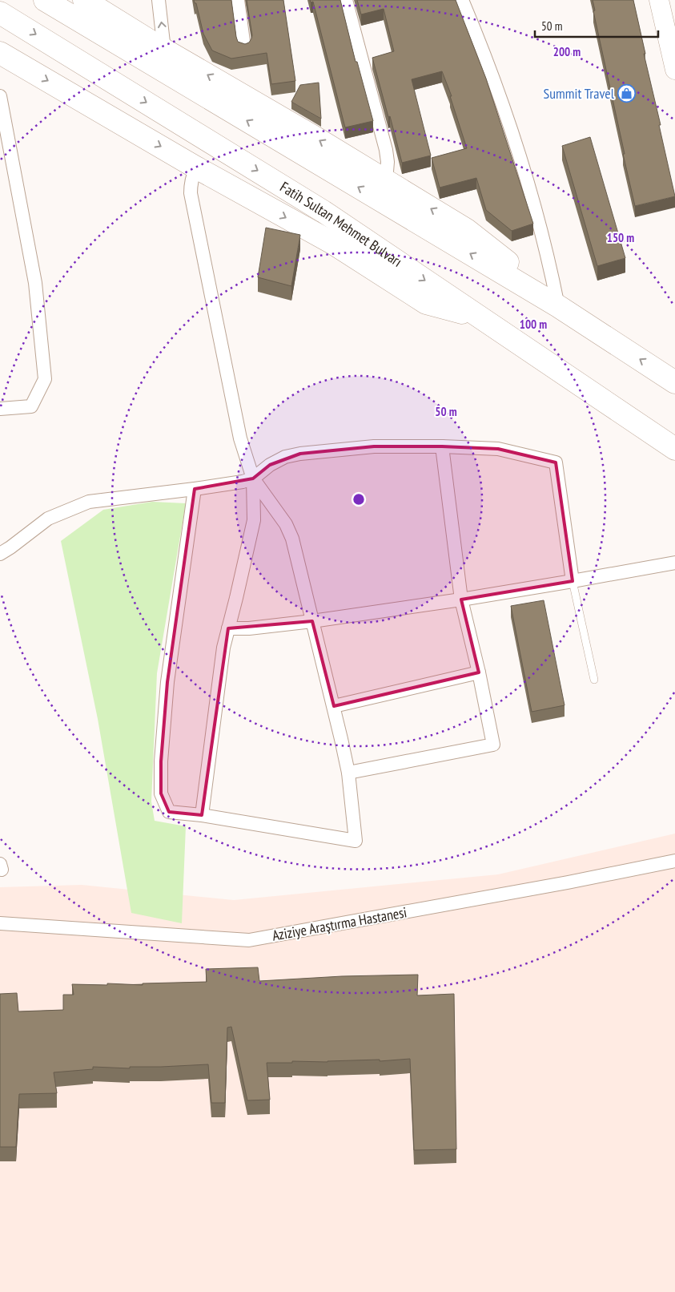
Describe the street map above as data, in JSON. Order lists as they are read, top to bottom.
{
  "streets": {
    "highway": ["Fatih Sultan Mehmet Bulvarı"],
    "street": ["Aziziye Araştırma Hastanesi"]
  },
  "places": {
    "shop": ["Summit Travel"]
  },
  "scale_bar": "50 m",
  "rings": [
    "200 m",
    "150 m",
    "100 m",
    "50 m"
  ]
}
